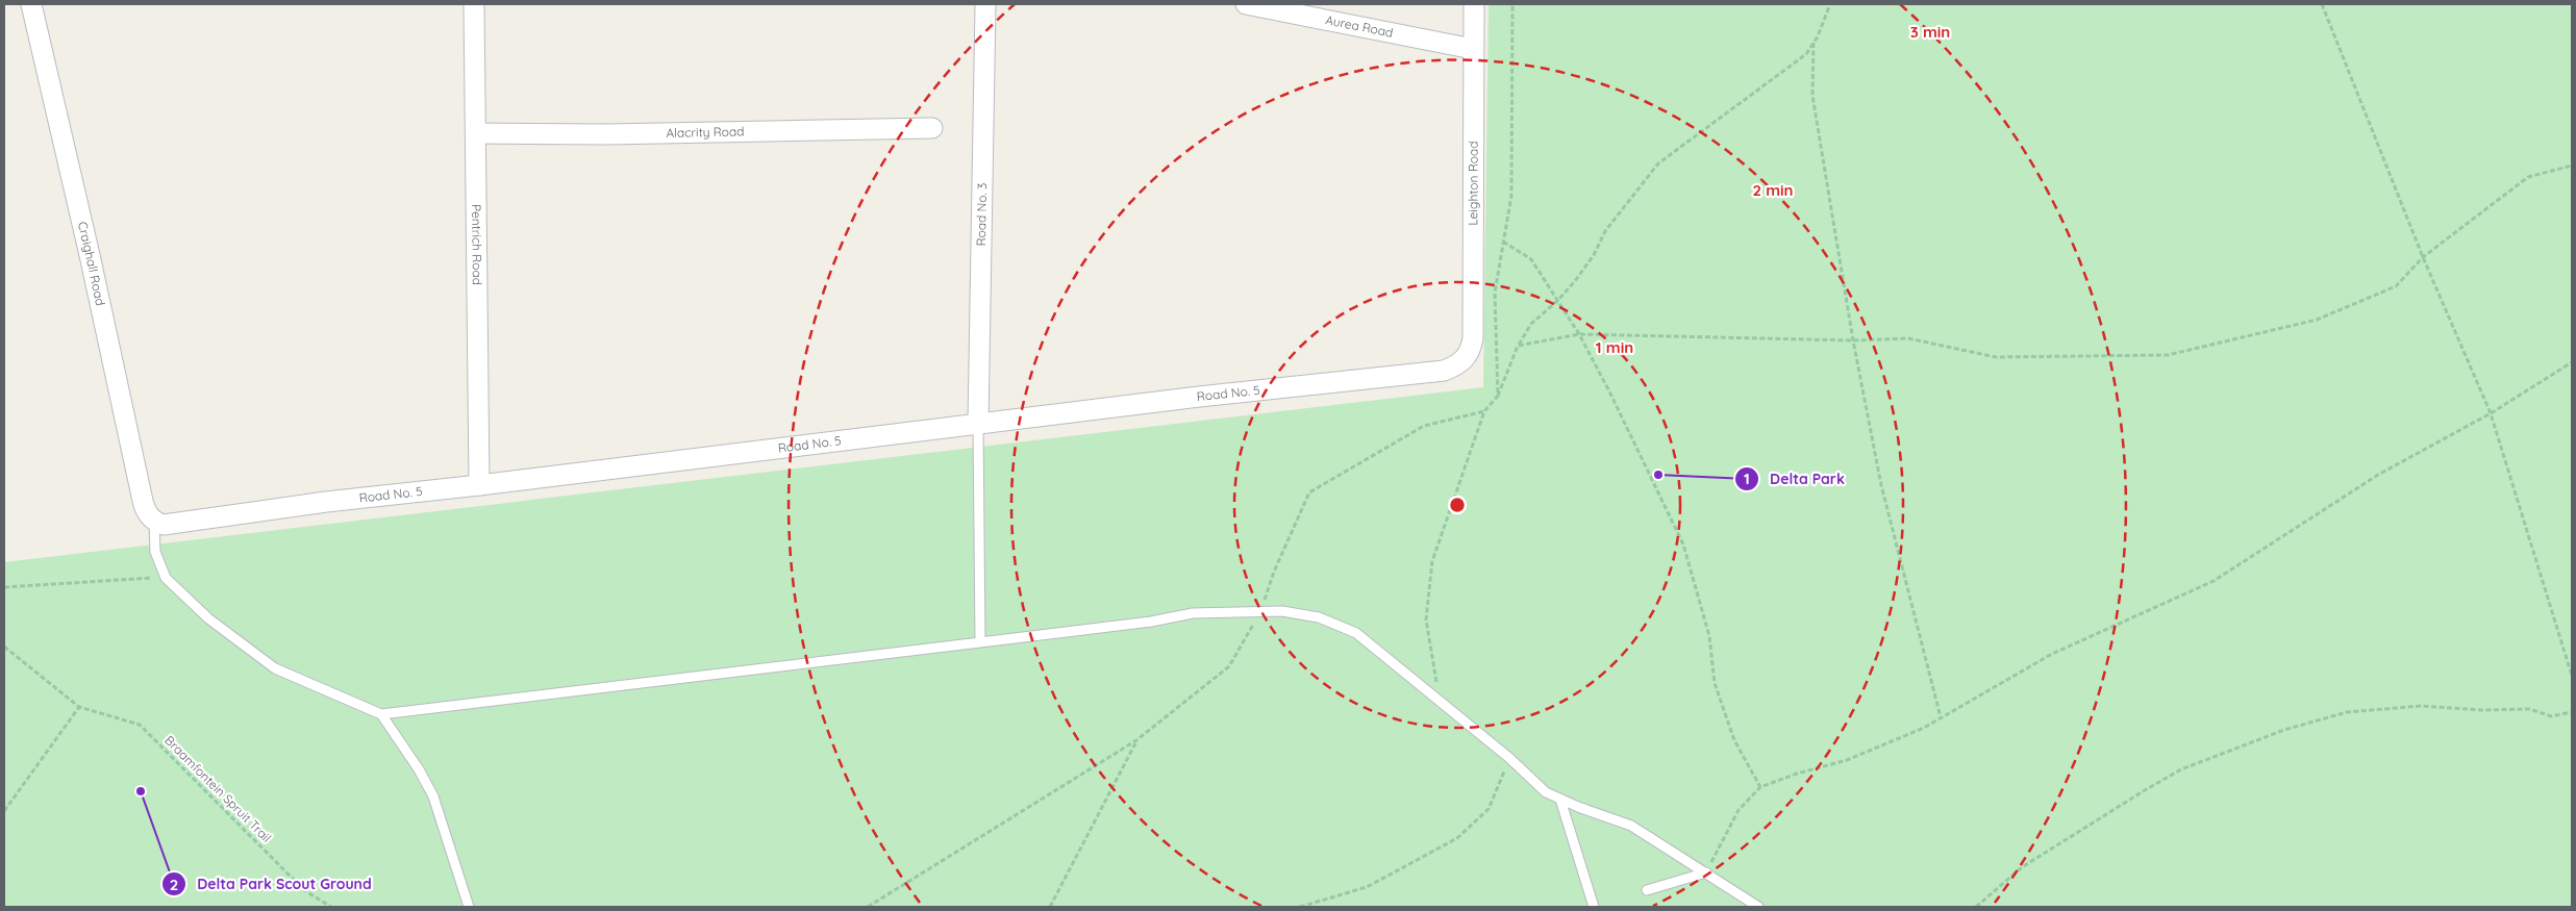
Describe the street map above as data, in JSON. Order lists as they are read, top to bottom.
{
  "streets": {
    "street": [
      "Aurea Road",
      "Alacrity Road",
      "Leighton Road",
      "Road No. 3",
      "Pentrich Road",
      "Craighall Road",
      "Road No. 5"
    ],
    "path": ["Braamfontein Spruit Trail"]
  },
  "crossings": [
    ["Aurea Road", "Leighton Road"],
    ["Alacrity Road", "Pentrich Road"],
    ["Leighton Road", "Road No. 5"],
    ["Road No. 3", "Road No. 5"],
    ["Pentrich Road", "Road No. 5"],
    ["Craighall Road", "Road No. 5"]
  ],
  "places": ["Delta Park", "Delta Park Scout Ground"],
  "rings": ["3 min", "2 min", "1 min"]
}
